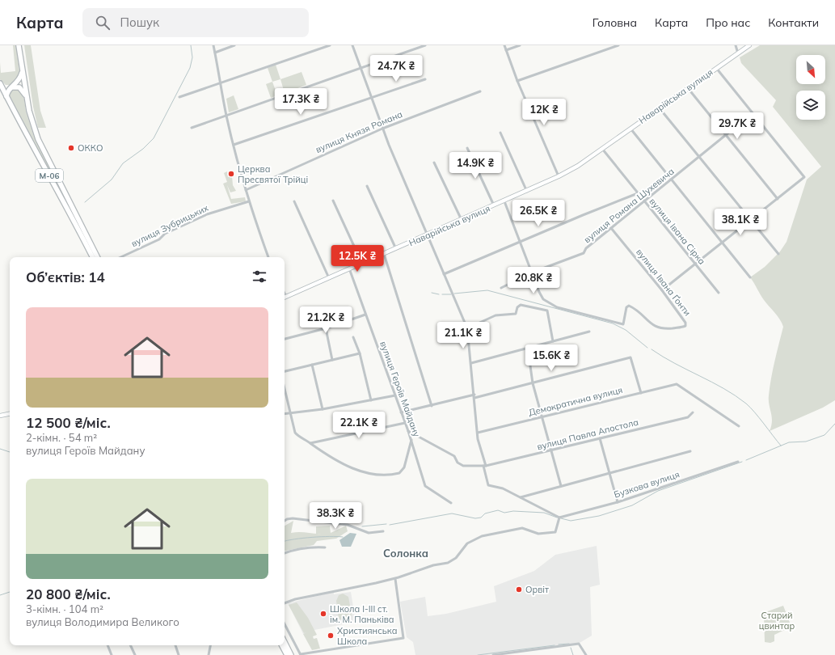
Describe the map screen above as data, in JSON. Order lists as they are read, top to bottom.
{
  "streets": {
    "highway": ["М-06"],
    "street": [
      "Наварійська вулиця",
      "вулиця Князя Романа",
      "вулиця Романа Шухевича",
      "вулиця Зубрицьких",
      "вулиця Івана Сірка",
      "вулиця Івана Ґонти",
      "вулиця Героїв Майдану",
      "Демократична вулиця",
      "вулиця Павла Апостола",
      "Бузкова вулиця"
    ]
  },
  "crossings": [
    ["Наварійська вулиця", "вулиця Івана Сірка"],
    ["Наварійська вулиця", "вулиця Героїв Майдану"],
    ["вулиця Романа Шухевича", "вулиця Івана Сірка"],
    ["вулиця Романа Шухевича", "вулиця Івана Ґонти"],
    ["вулиця Героїв Майдану", "вулиця Павла Апостола"]
  ],
  "districts": ["Солонка"],
  "parks": ["Старий цвинтар"],
  "places": [
    "ОККО",
    "Церква Пресвятої Трійці",
    "Орвіт",
    "Школа І-ІІІ ст. ім. М. Паньківа",
    "Християнська Школа"
  ],
  "north": "bottom right",
  "page": {
    "header": "Карта",
    "search": "Пошук",
    "nav": [
      "Головна",
      "Карта",
      "Про нас",
      "Контакти"
    ],
    "price": [
      "24.7K ₴",
      "17.3K ₴",
      "12K ₴",
      "29.7K ₴",
      "14.9K ₴",
      "26.5K ₴",
      "38.1K ₴",
      "12.5K ₴",
      "20.8K ₴",
      "21.2K ₴",
      "21.1K ₴",
      "15.6K ₴",
      "22.1K ₴",
      "38.3K ₴"
    ],
    "heading": "Об’єктів: 14",
    "list": [
      {
        "name": "12 500 ₴/міс.",
        "note": "2-кімн. · 54 m² · вулиця Героїв Майдану"
      },
      {
        "name": "20 800 ₴/міс.",
        "note": "3-кімн. · 104 m² · вулиця Володимира Великого"
      }
    ]
  }
}
